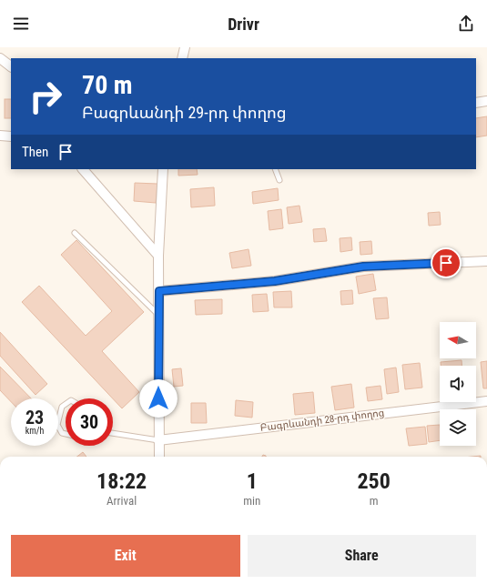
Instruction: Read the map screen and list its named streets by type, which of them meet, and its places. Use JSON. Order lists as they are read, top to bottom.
{
  "streets": {
    "street": ["Բագրևանդի 28-րդ փողոց"]
  },
  "north": "left",
  "page": {
    "header": "Drivr",
    "turn": ["70 m", "Բագրևանդի 29-րդ փողոց"],
    "then": "Then",
    "speed": "23 km/h",
    "limit": "30",
    "eta": [
      "18:22",
      "Arrival",
      "1",
      "min",
      "250",
      "m"
    ],
    "buttons": ["Exit", "Share"]
  }
}
